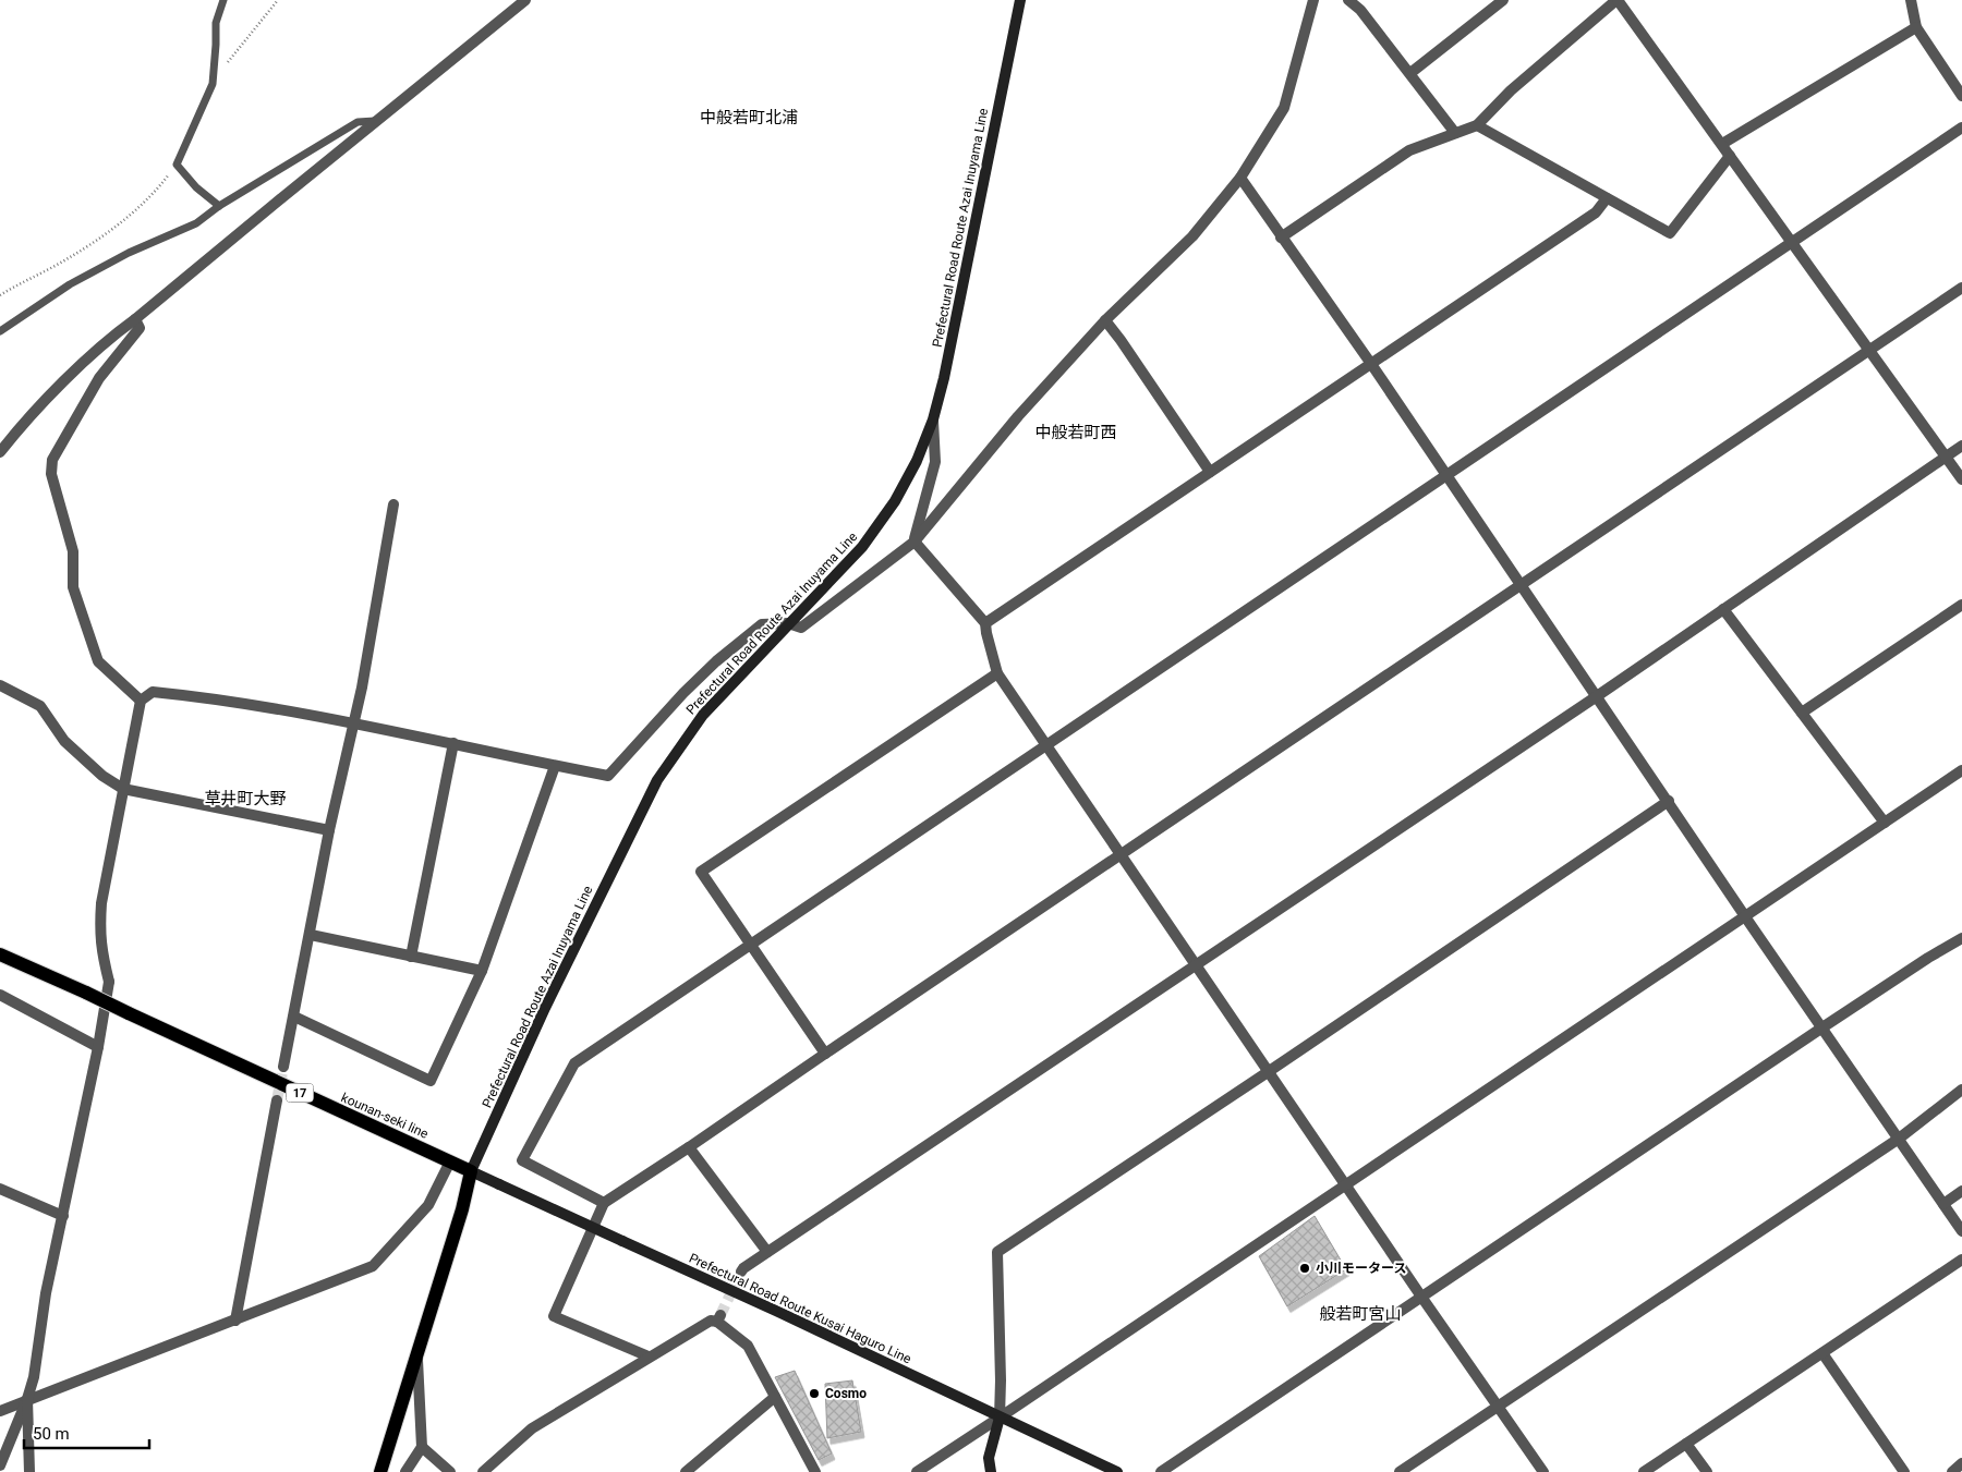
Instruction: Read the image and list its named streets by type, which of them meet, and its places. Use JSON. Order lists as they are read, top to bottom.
{
  "streets": {
    "main road": [
      "Prefectural Road Route Azai Inuyama Line",
      "17",
      "kounan-seki line",
      "Prefectural Road Route Kusai Haguro Line"
    ]
  },
  "crossings": [
    ["Prefectural Road Route Azai Inuyama Line", "kounan-seki line"],
    ["Prefectural Road Route Azai Inuyama Line", "Prefectural Road Route Kusai Haguro Line"],
    ["kounan-seki line", "Prefectural Road Route Kusai Haguro Line"]
  ],
  "districts": [
    "中般若町北浦",
    "中般若町西",
    "草井町大野",
    "般若町宮山"
  ],
  "places": ["小川モータース", "Cosmo"],
  "scale_bar": "50 m"
}
